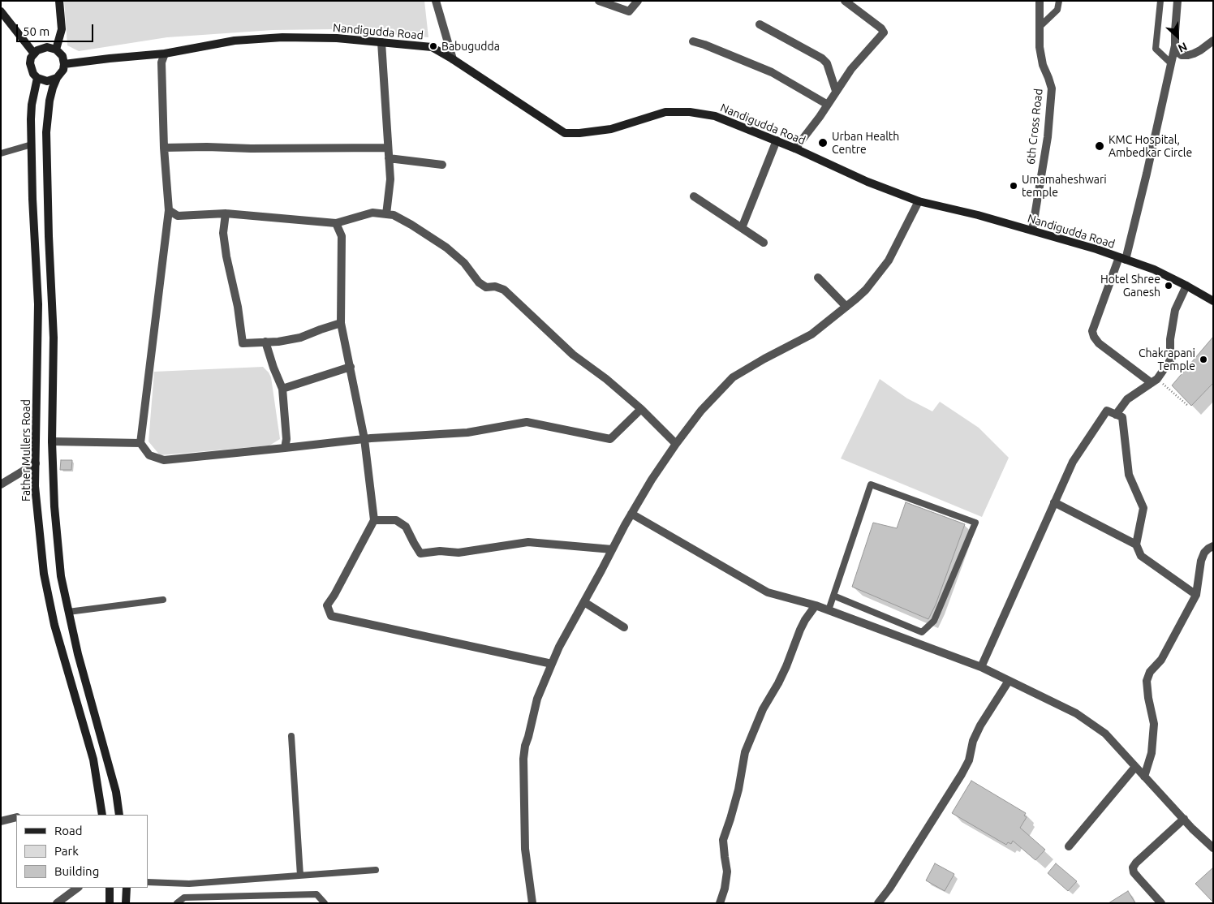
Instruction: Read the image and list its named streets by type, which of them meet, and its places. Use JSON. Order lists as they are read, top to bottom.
{
  "streets": {
    "main road": ["Nandigudda Road", "Father Mullers Road"],
    "street": ["6th Cross Road"]
  },
  "crossings": [
    ["Nandigudda Road", "6th Cross Road"],
    ["Nandigudda Road", "Father Mullers Road"]
  ],
  "places": [
    "Babugudda",
    "Urban Health Centre",
    "KMC Hospital, Ambedkar Circle",
    "Umamaheshwari temple",
    "Hotel Shree Ganesh",
    "Chakrapani Temple"
  ],
  "legend": ["Road", "Park", "Building"],
  "scale_bar": "50 m",
  "north": "bottom right"
}
